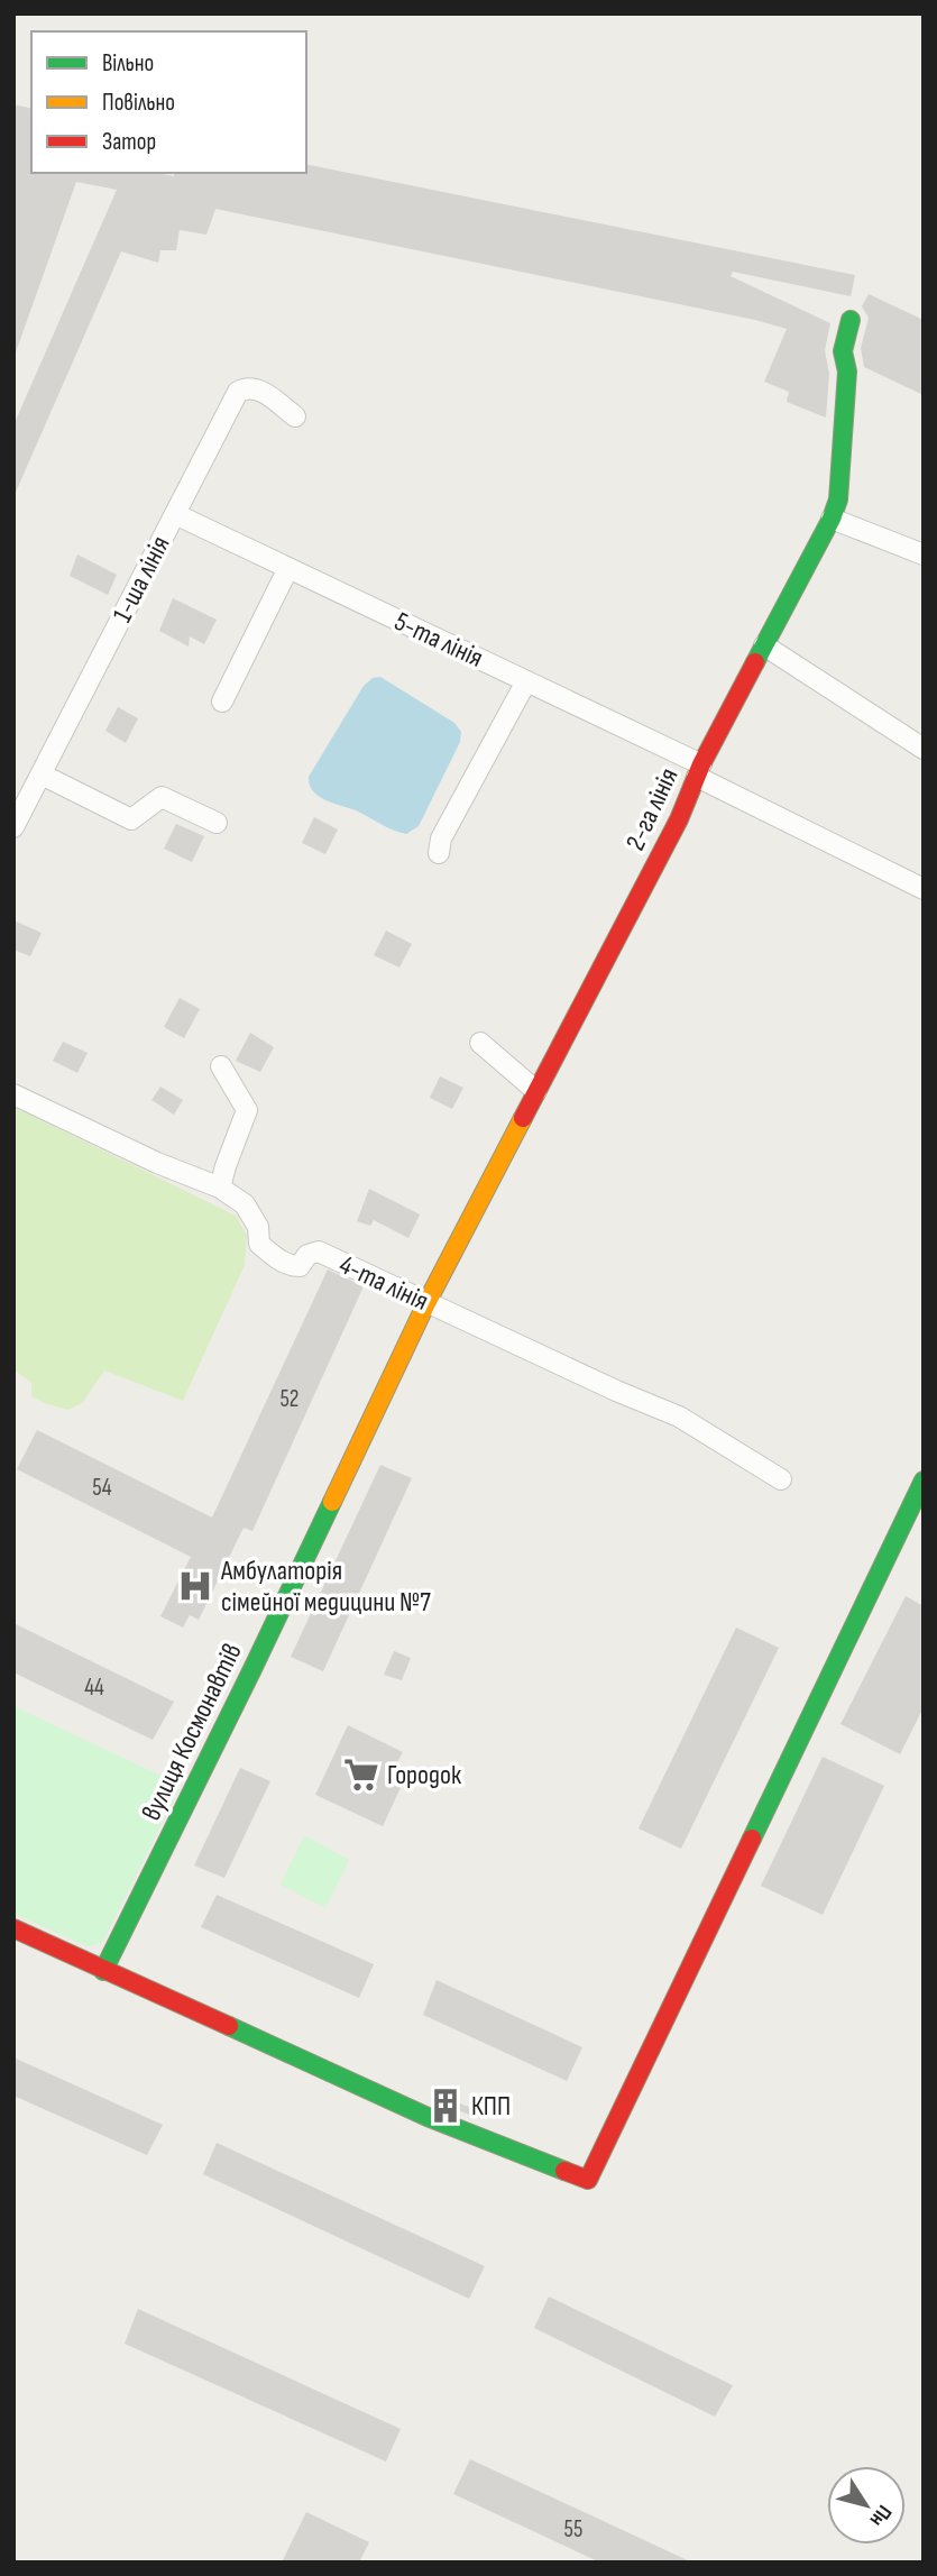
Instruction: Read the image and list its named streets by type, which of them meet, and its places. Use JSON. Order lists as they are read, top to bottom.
{
  "streets": {
    "street": [
      "1-ша лінія",
      "5-та лінія",
      "2-га лінія",
      "4-та лінія",
      "вулиця Космонавтів"
    ]
  },
  "crossings": [
    ["1-ша лінія", "5-та лінія"],
    ["5-та лінія", "2-га лінія"],
    ["2-га лінія", "4-та лінія"],
    ["2-га лінія", "вулиця Космонавтів"],
    ["4-та лінія", "вулиця Космонавтів"]
  ],
  "places": {
    "hospital": ["Амбулаторія сімейної медицини №7"],
    "supermarket": ["Городок"],
    "building": ["КПП"]
  },
  "house_numbers": [
    "52",
    "54",
    "44",
    "55"
  ],
  "legend": ["Вільно", "Повільно", "Затор"],
  "north": "bottom right"
}
